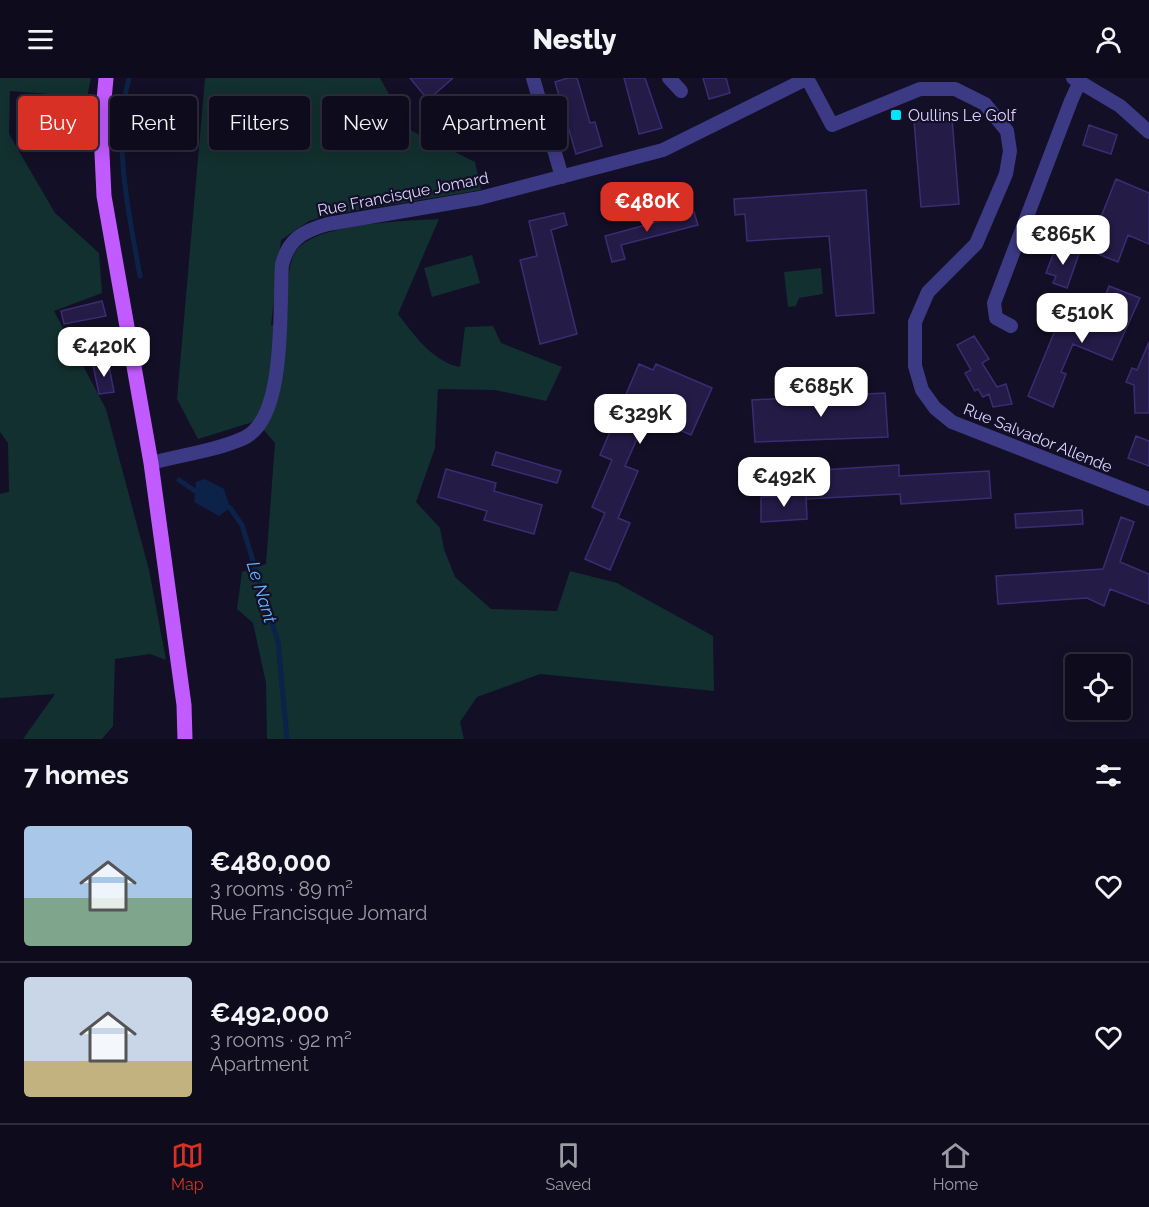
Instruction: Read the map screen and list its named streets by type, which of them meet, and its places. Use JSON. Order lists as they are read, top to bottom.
{
  "streets": {
    "street": ["Rue Francisque Jomard", "Rue Salvador Allende"]
  },
  "crossings": [
    ["Rue Francisque Jomard", "Rue Salvador Allende"]
  ],
  "water": ["Le Nant"],
  "places": {
    "transit": ["Oullins Le Golf"]
  },
  "page": {
    "header": "Nestly",
    "chip": [
      "Buy",
      "Rent",
      "Filters",
      "New",
      "Apartment"
    ],
    "price": [
      "€480K",
      "€865K",
      "€510K",
      "€420K",
      "€685K",
      "€329K",
      "€492K"
    ],
    "heading": "7 homes",
    "list": [
      {
        "name": "€480,000",
        "note": "3 rooms · 89 m² · Rue Francisque Jomard"
      },
      {
        "name": "€492,000",
        "note": "3 rooms · 92 m² · Apartment"
      }
    ],
    "tabs": ["Map", "Saved", "Home"]
  }
}
